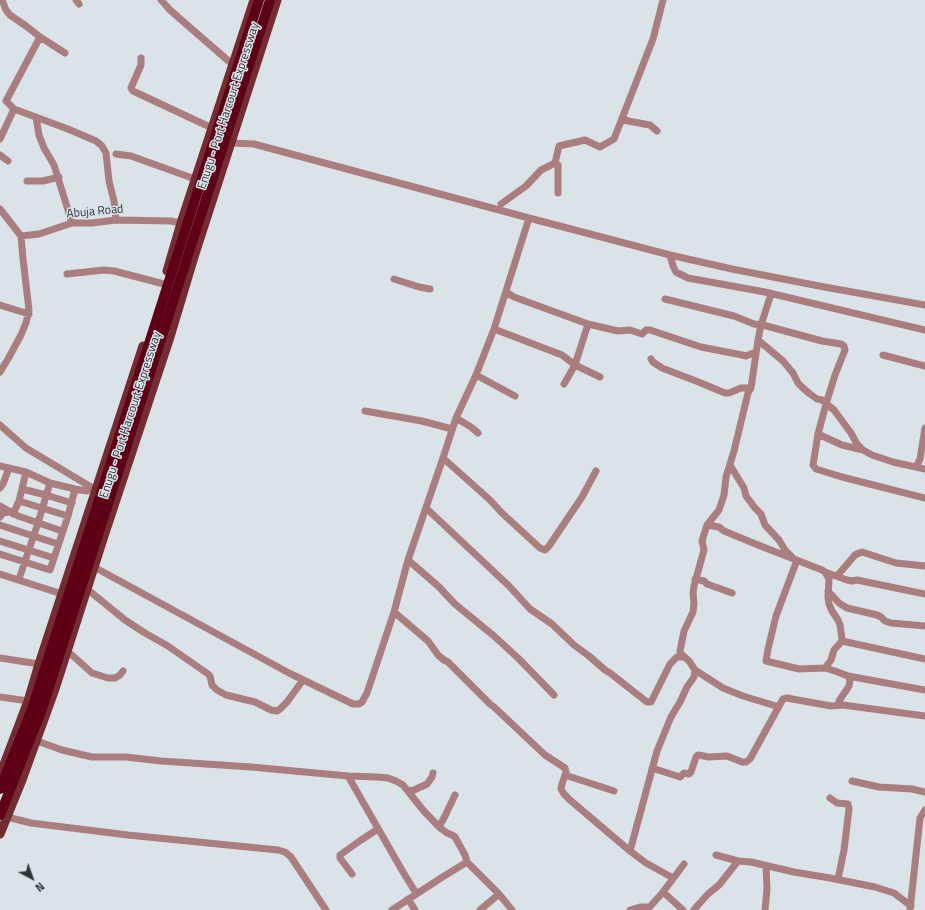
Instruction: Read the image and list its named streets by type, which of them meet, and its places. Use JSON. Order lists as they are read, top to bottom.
{
  "streets": {
    "highway": ["Enugu - Port Harcourt Expressway"],
    "street": ["Abuja Road"]
  },
  "crossings": [
    ["Enugu - Port Harcourt Expressway", "Abuja Road"]
  ],
  "north": "bottom right"
}
